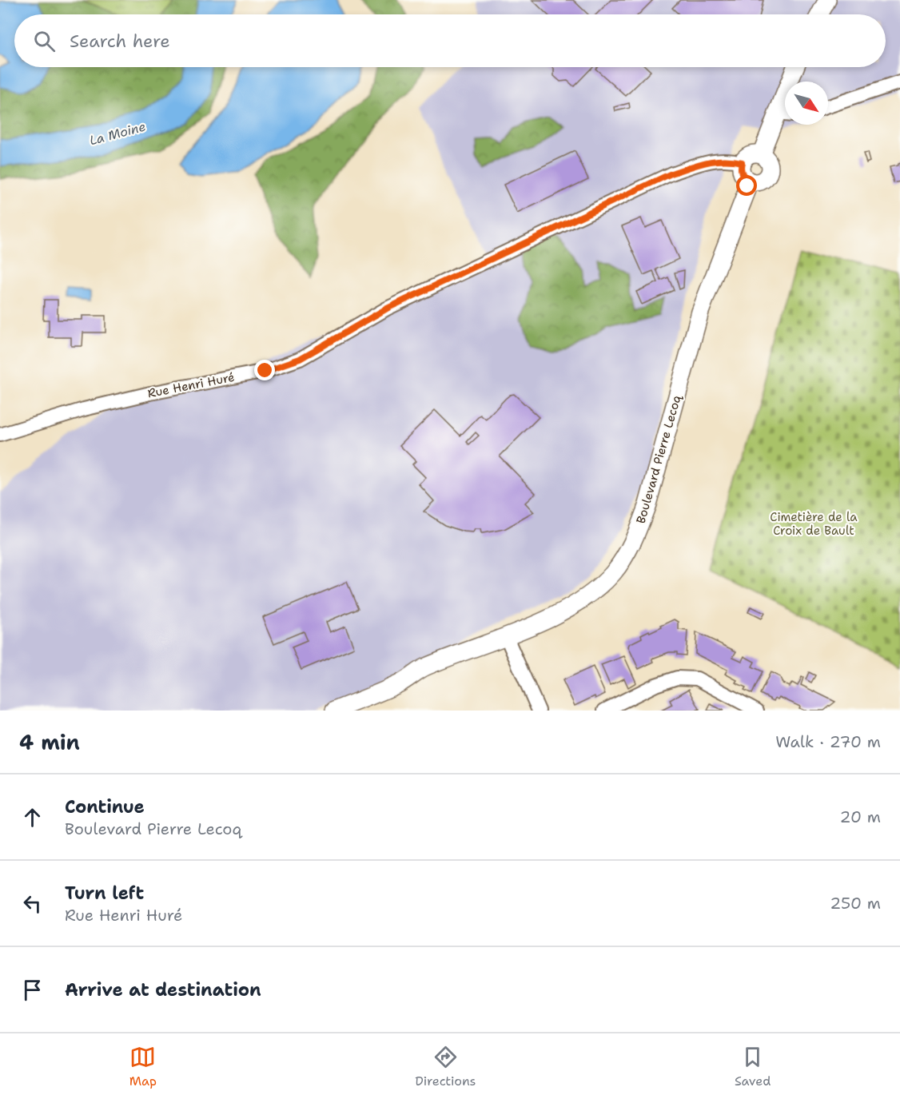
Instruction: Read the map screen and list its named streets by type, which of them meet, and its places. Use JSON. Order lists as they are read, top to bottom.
{
  "streets": {
    "street": ["Rue Henri Huré", "Boulevard Pierre Lecoq"]
  },
  "crossings": [
    ["Rue Henri Huré", "Boulevard Pierre Lecoq"]
  ],
  "water": ["La Moine"],
  "parks": ["Cimetière de la Croix de Bault"],
  "north": "bottom right",
  "page": {
    "search": "Search here",
    "heading": ["4 min", "Walk · 270 m"],
    "list": [
      ["Continue", "Boulevard Pierre Lecoq", "20 m"],
      ["Turn left", "Rue Henri Huré", "250 m"],
      "Arrive at destination"
    ],
    "nav": ["Map", "Directions", "Saved"]
  }
}
